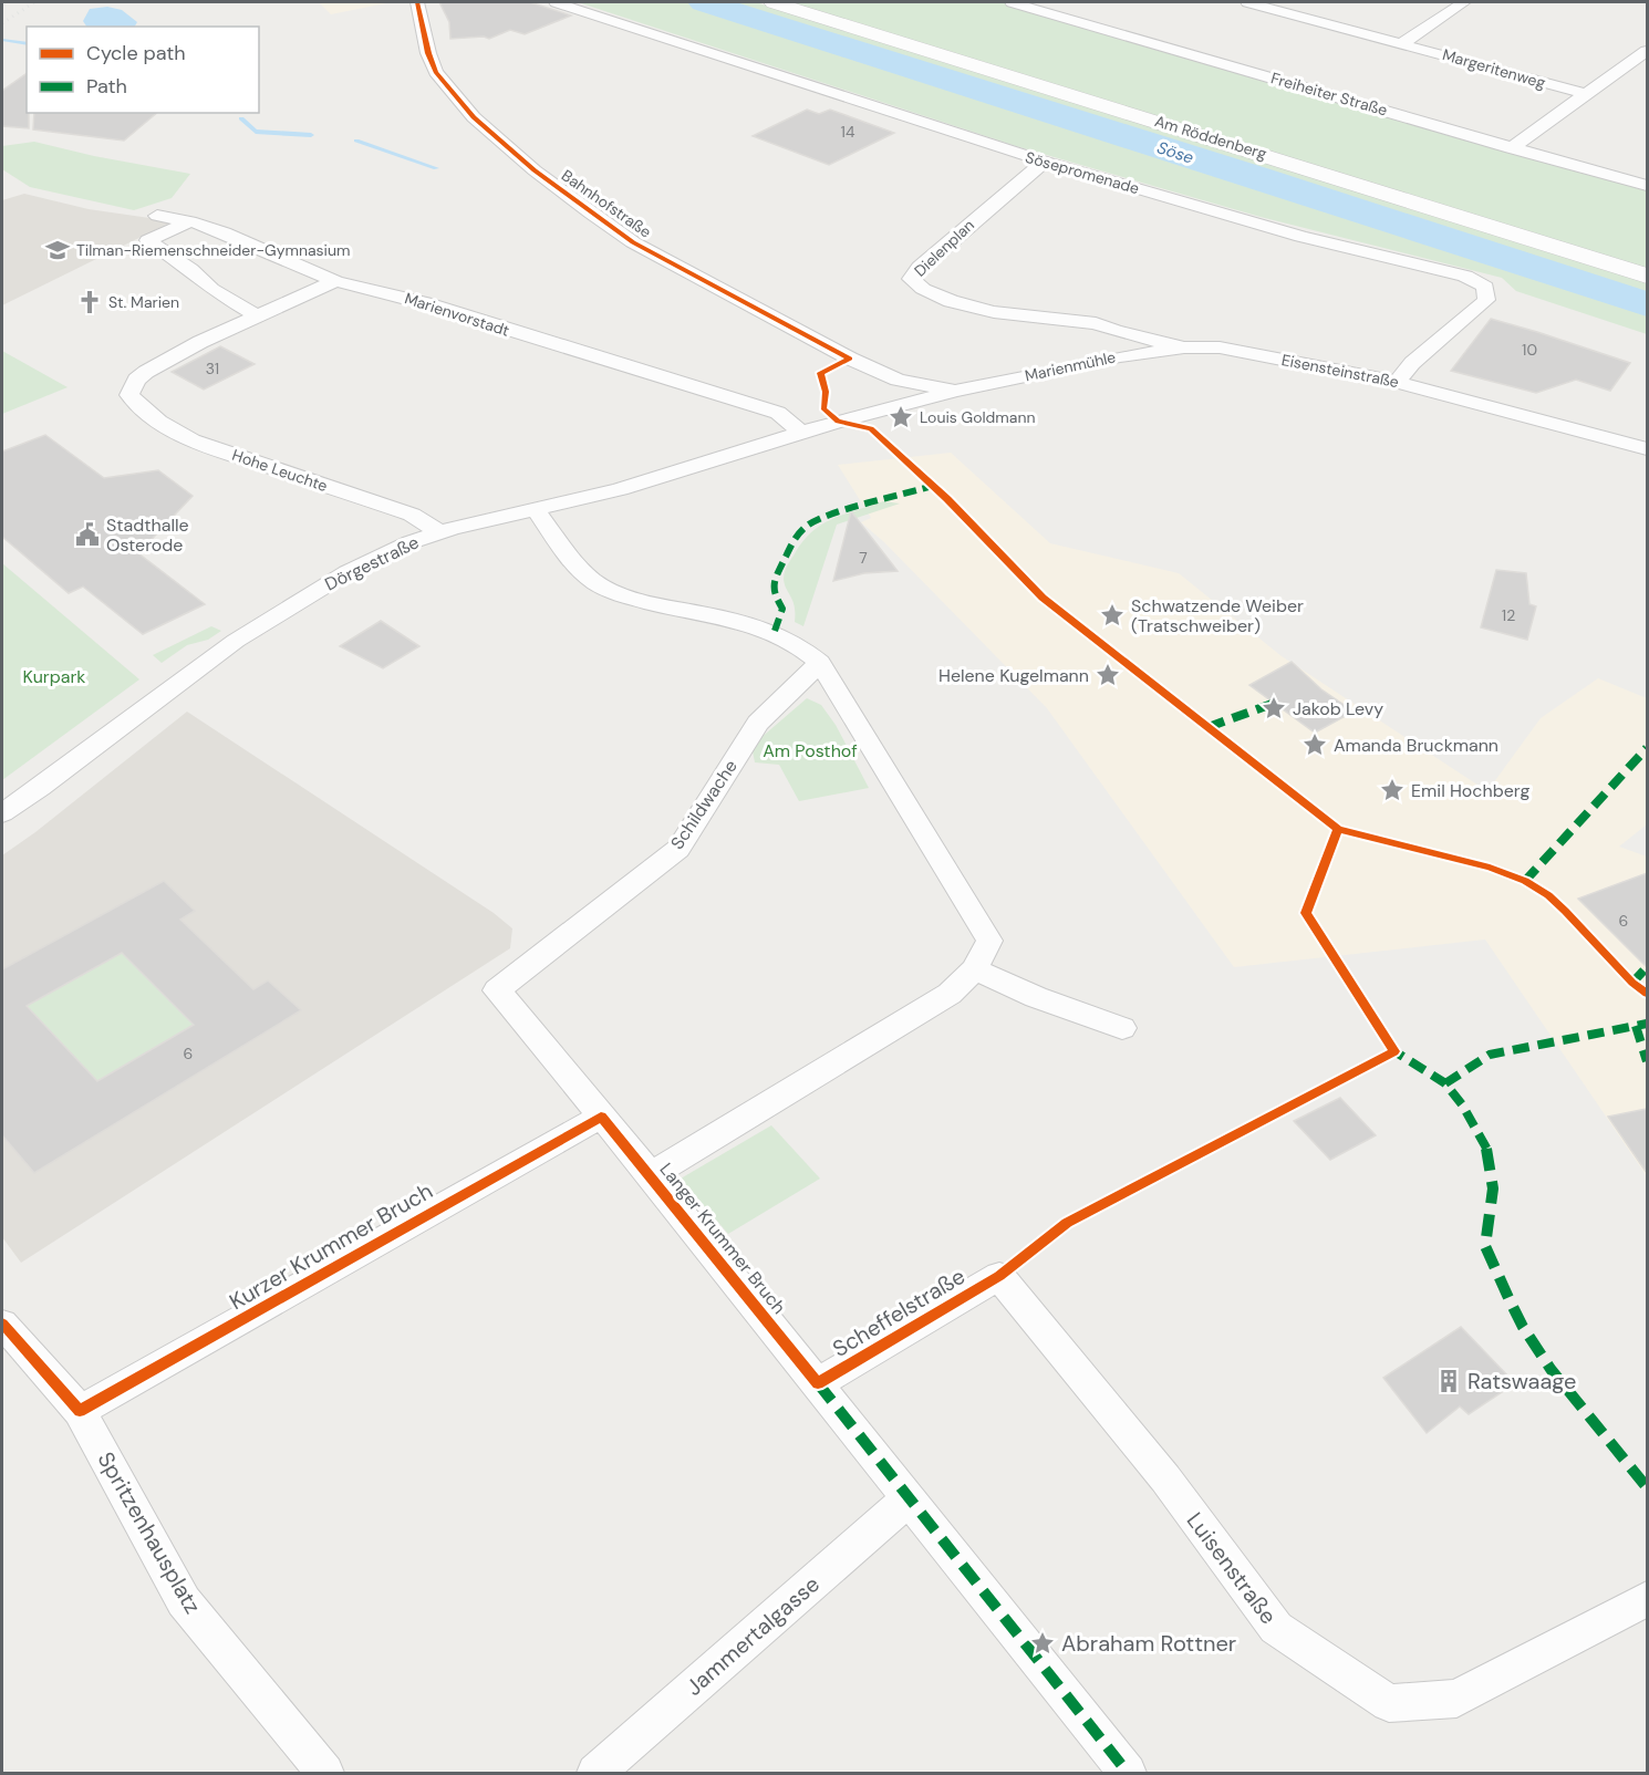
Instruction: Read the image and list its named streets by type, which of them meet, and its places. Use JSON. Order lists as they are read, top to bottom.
{
  "streets": {
    "main road": ["Am Röddenberg"],
    "street": [
      "Margeritenweg",
      "Freiheiter Straße",
      "Sösepromenade",
      "Bahnhofstraße",
      "Dielenplan",
      "Marienvorstadt",
      "Marienmühle",
      "Eisensteinstraße",
      "Hohe Leuchte",
      "Dörgestraße",
      "Schildwache",
      "Langer Krummer Bruch",
      "Kurzer Krummer Bruch",
      "Scheffelstraße",
      "Spritzenhausplatz",
      "Luisenstraße",
      "Jammertalgasse"
    ]
  },
  "crossings": [
    ["Sösepromenade", "Dielenplan"],
    ["Sösepromenade", "Eisensteinstraße"],
    ["Dielenplan", "Eisensteinstraße"],
    ["Marienvorstadt", "Dörgestraße"],
    ["Marienmühle", "Eisensteinstraße"],
    ["Marienmühle", "Dörgestraße"],
    ["Hohe Leuchte", "Dörgestraße"],
    ["Schildwache", "Langer Krummer Bruch"],
    ["Langer Krummer Bruch", "Kurzer Krummer Bruch"],
    ["Langer Krummer Bruch", "Scheffelstraße"],
    ["Langer Krummer Bruch", "Jammertalgasse"],
    ["Kurzer Krummer Bruch", "Spritzenhausplatz"],
    ["Scheffelstraße", "Luisenstraße"]
  ],
  "water": ["Söse"],
  "parks": ["Kurpark", "Am Posthof"],
  "places": {
    "school or university": ["Tilman-Riemenschneider-Gymnasium"],
    "church": ["St. Marien"],
    "place": [
      "Louis Goldmann",
      "Schwatzende Weiber (Tratschweiber)",
      "Helene Kugelmann",
      "Jakob Levy",
      "Amanda Bruckmann",
      "Emil Hochberg",
      "Abraham Rottner"
    ],
    "public building": ["Stadthalle Osterode"],
    "building": ["Ratswaage"]
  },
  "house_numbers": [
    "14",
    "10",
    "31",
    "7",
    "12",
    "6",
    "6"
  ],
  "legend": ["Cycle path", "Path"]
}
